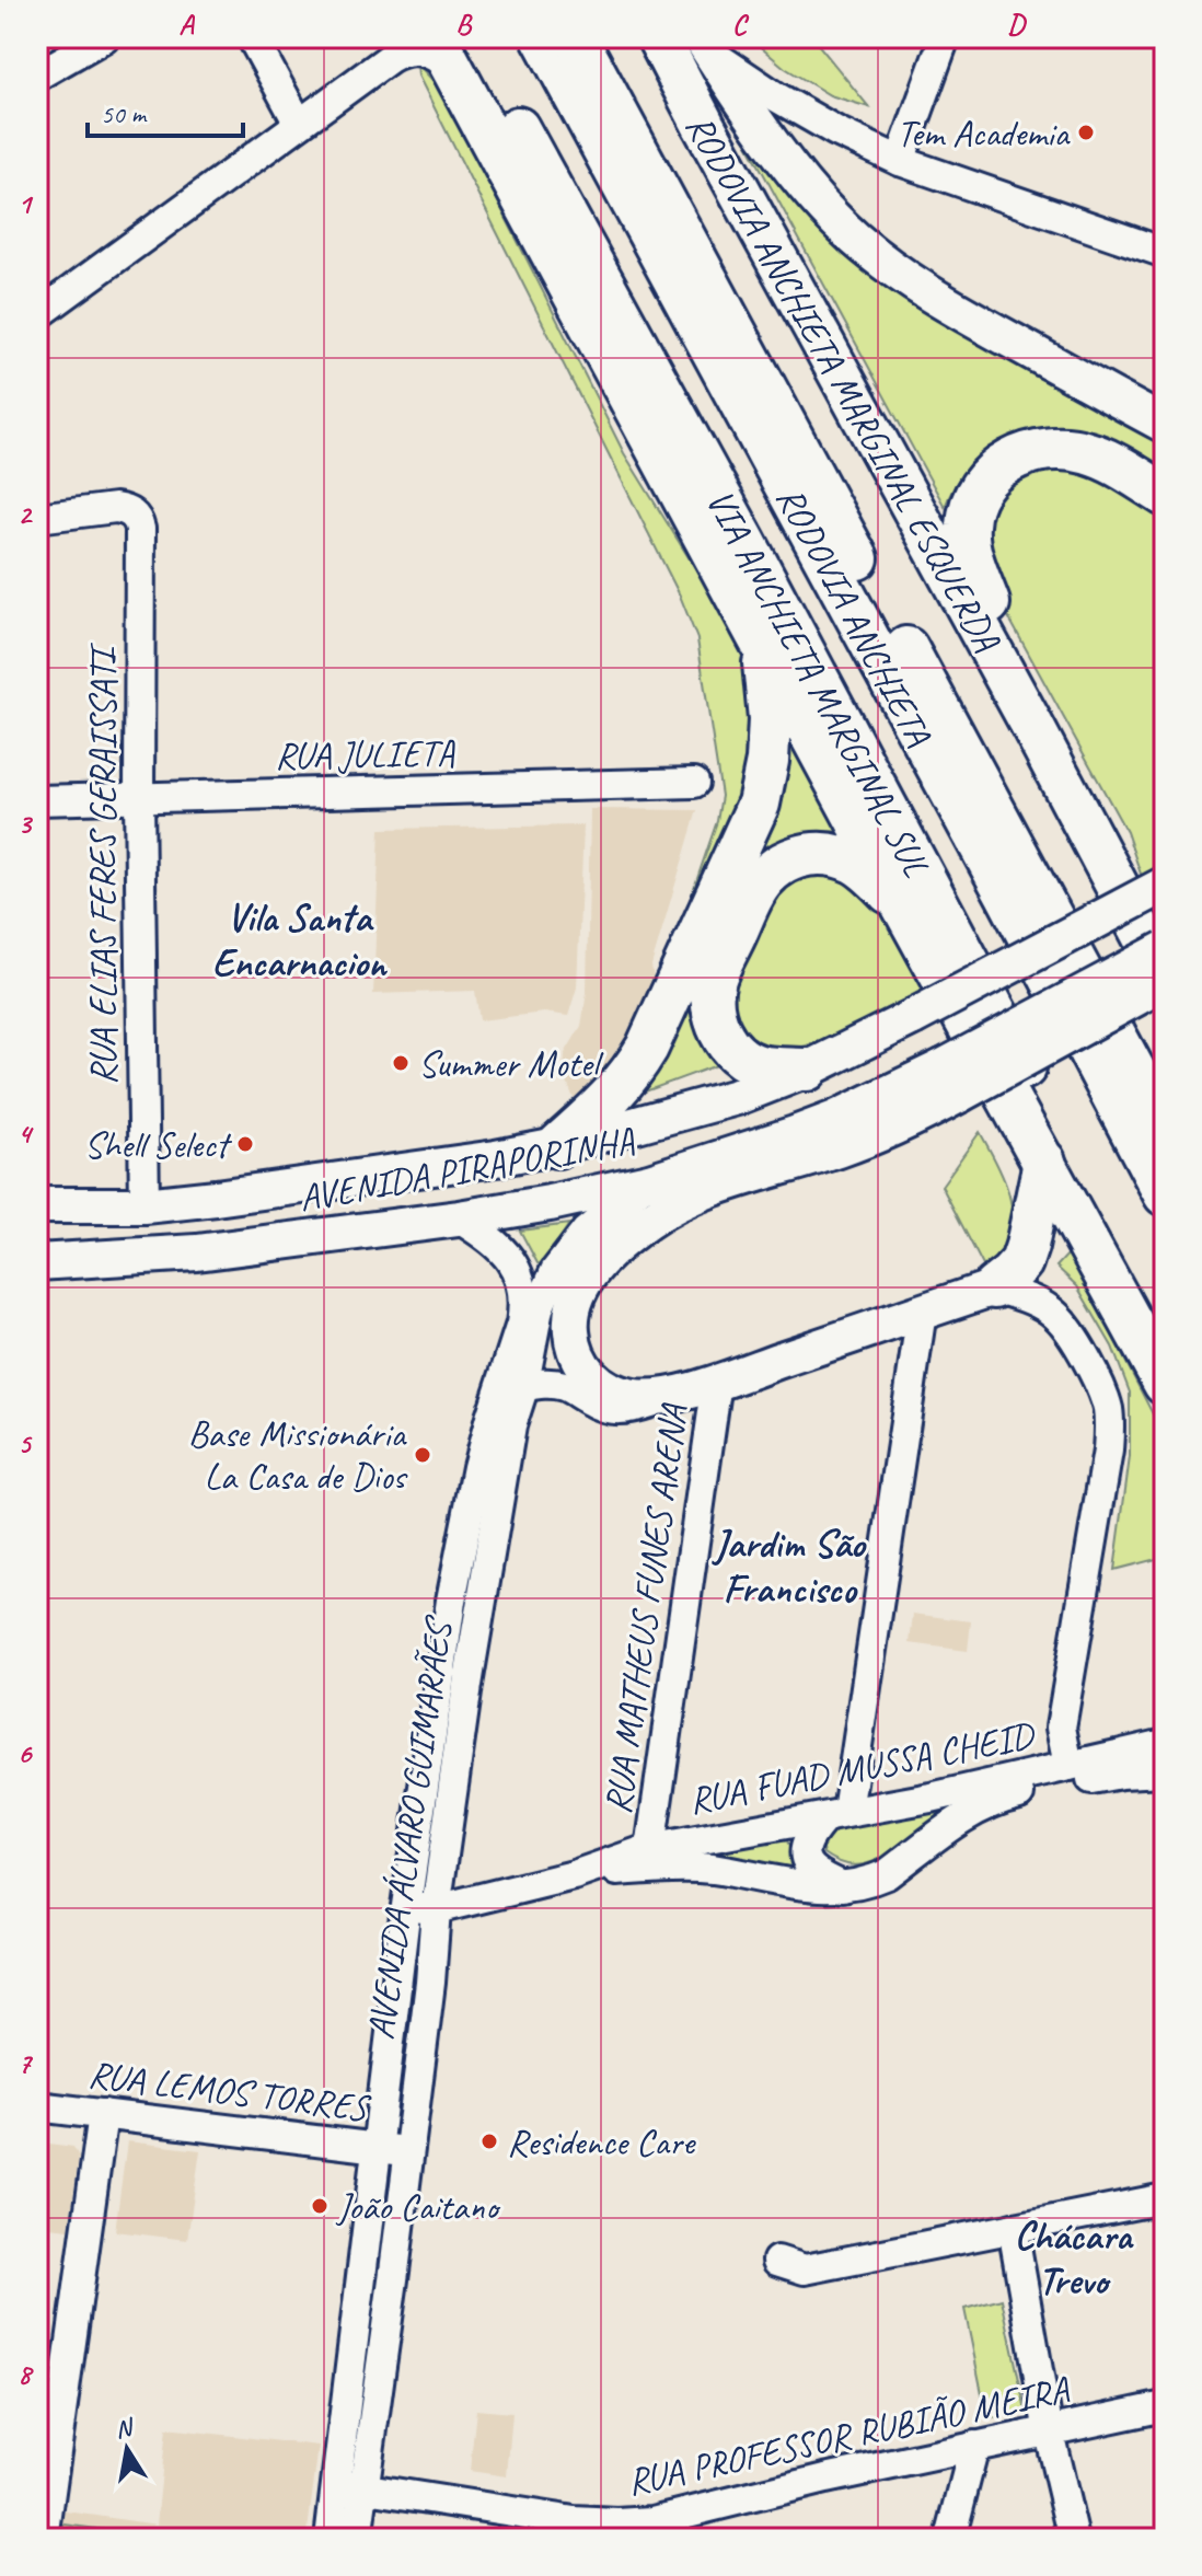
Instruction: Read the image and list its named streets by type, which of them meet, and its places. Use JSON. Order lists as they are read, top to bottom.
{
  "streets": {
    "highway": ["RODOVIA ANCHIETA MARGINAL ESQUERDA", "RODOVIA ANCHIETA", "VIA ANCHIETA MARGINAL SUL"],
    "main road": ["AVENIDA PIRAPORINHA"],
    "street": [
      "RUA JULIETA",
      "RUA ELIAS FERES GERAISSATI",
      "RUA MATHEUS FUNES ARENA",
      "RUA FUAD MUSSA CHEID",
      "AVENIDA ÁLVARO GUIMARÃES",
      "RUA LEMOS TORRES",
      "RUA PROFESSOR RUBIÃO MEIRA"
    ]
  },
  "crossings": [
    ["RUA JULIETA", "RUA ELIAS FERES GERAISSATI"],
    ["RUA ELIAS FERES GERAISSATI", "AVENIDA PIRAPORINHA"],
    ["AVENIDA PIRAPORINHA", "AVENIDA ÁLVARO GUIMARÃES"],
    ["RUA MATHEUS FUNES ARENA", "RUA FUAD MUSSA CHEID"],
    ["RUA FUAD MUSSA CHEID", "AVENIDA ÁLVARO GUIMARÃES"],
    ["AVENIDA ÁLVARO GUIMARÃES", "RUA LEMOS TORRES"],
    ["AVENIDA ÁLVARO GUIMARÃES", "RUA PROFESSOR RUBIÃO MEIRA"]
  ],
  "districts": ["Vila Santa Encarnacion", "Jardim São Francisco", "Chácara Trevo"],
  "places": [
    "Tem Academia",
    "Summer Motel",
    "Shell Select",
    "Base Missionária La Casa de Dios",
    "Residence Care",
    "João Caitano"
  ],
  "scale_bar": "50 m",
  "north": "top",
  "grid": {
    "columns": [
      "A",
      "B",
      "C",
      "D"
    ],
    "rows": [
      "1",
      "2",
      "3",
      "4",
      "5",
      "6",
      "7",
      "8"
    ]
  }
}
